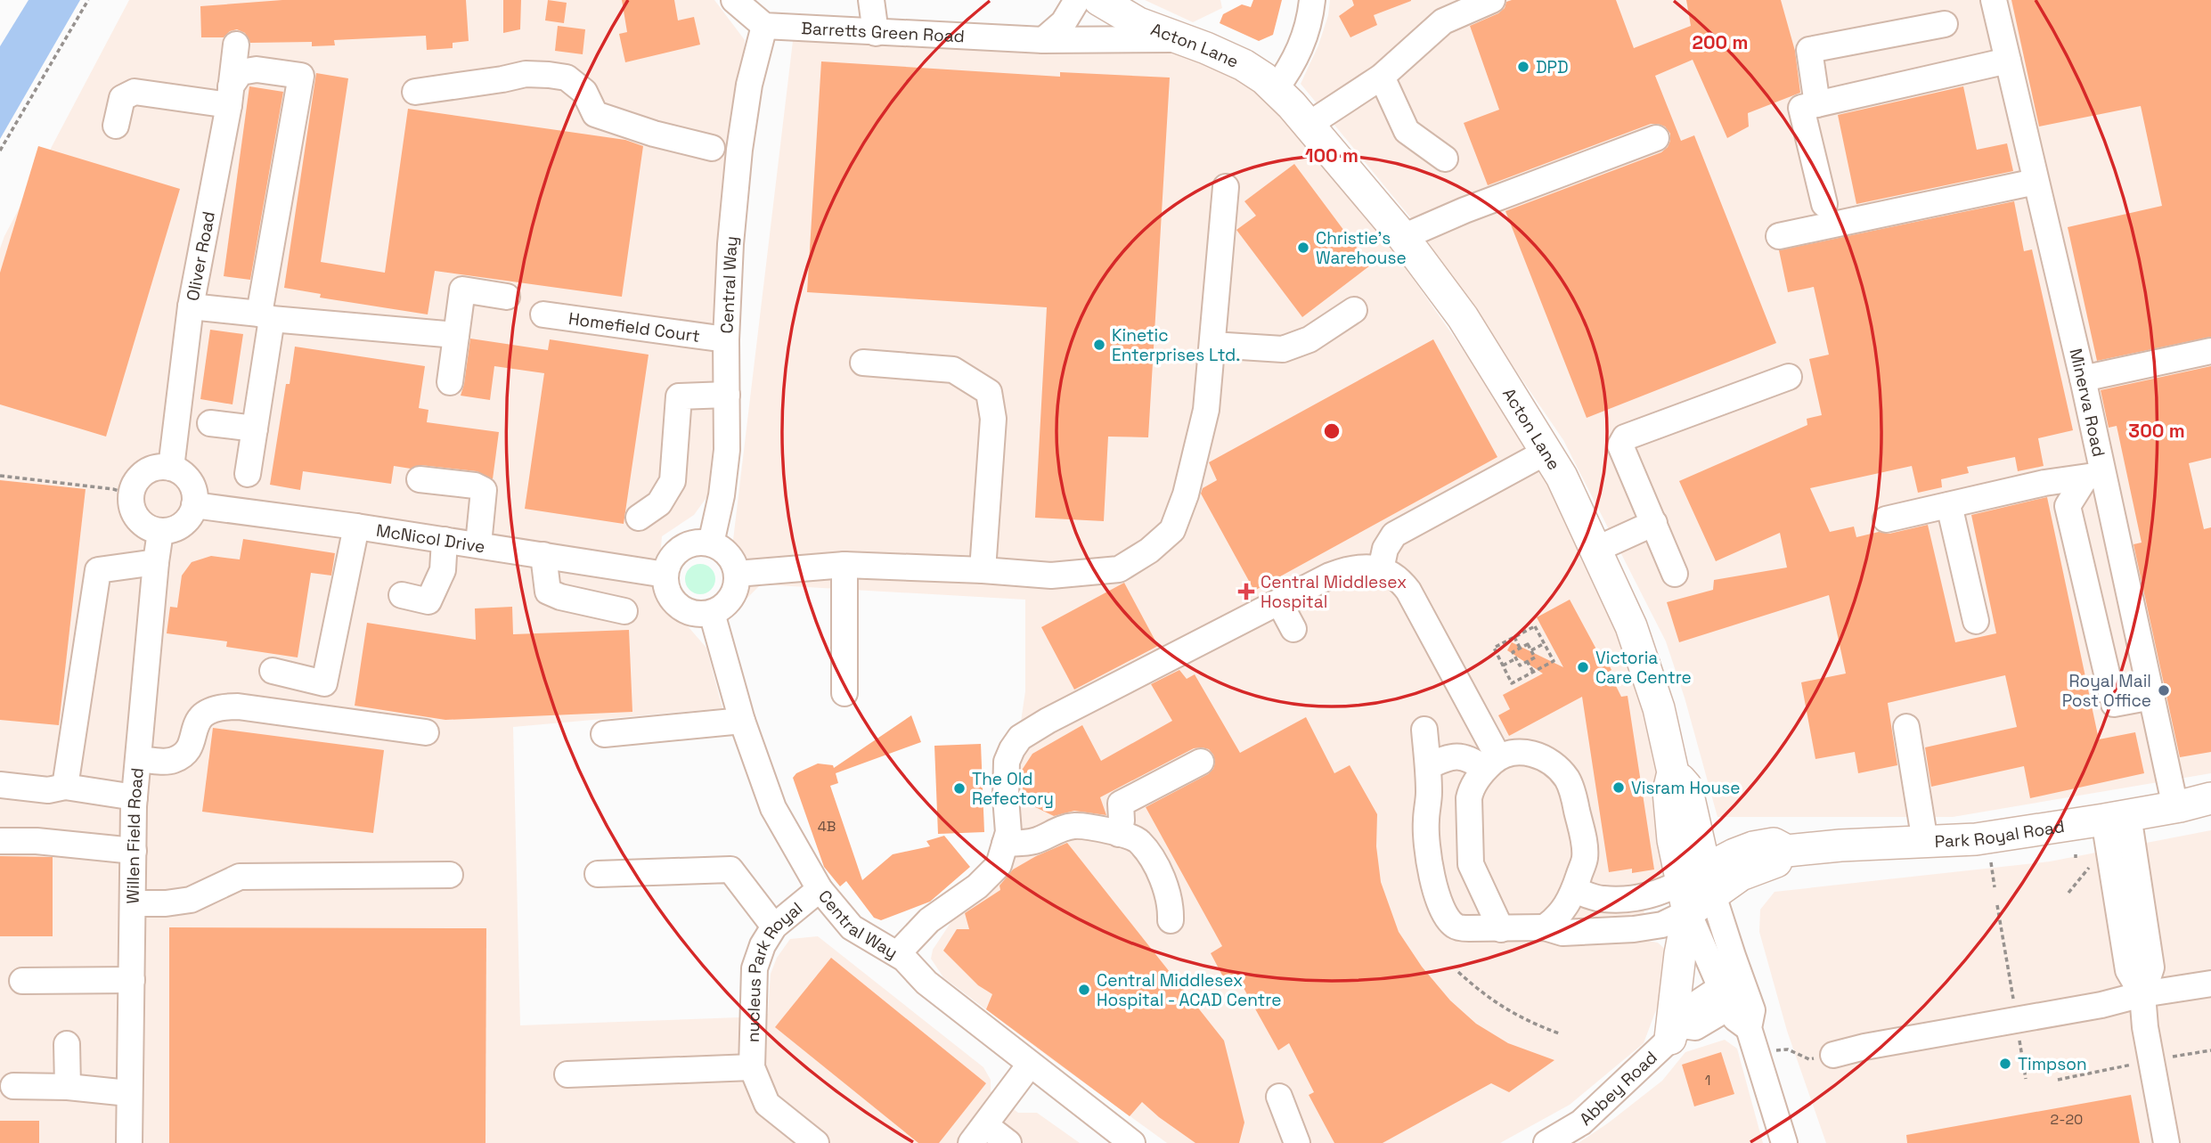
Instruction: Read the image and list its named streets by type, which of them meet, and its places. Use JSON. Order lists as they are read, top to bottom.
{
  "streets": {
    "main road": ["Acton Lane", "Park Royal Road"],
    "street": [
      "Barretts Green Road",
      "Oliver Road",
      "Central Way",
      "Homefield Court",
      "Minerva Road",
      "McNicol Drive",
      "Willen Field Road",
      "nucleus Park Royal",
      "Abbey Road"
    ]
  },
  "crossings": [
    ["Barretts Green Road", "Acton Lane"],
    ["Barretts Green Road", "Central Way"],
    ["Acton Lane", "Park Royal Road"],
    ["Oliver Road", "McNicol Drive"],
    ["Oliver Road", "Willen Field Road"],
    ["Central Way", "Homefield Court"],
    ["Central Way", "McNicol Drive"],
    ["Central Way", "nucleus Park Royal"],
    ["Minerva Road", "Park Royal Road"],
    ["McNicol Drive", "Willen Field Road"]
  ],
  "places": {
    "other": [
      "DPD",
      "Christie's Warehouse",
      "Kinetic Enterprises Ltd.",
      "Victoria Care Centre",
      "Royal Mail Post Office",
      "Visram House",
      "The Old Refectory",
      "Central Middlesex Hospital - ACAD Centre",
      "Timpson"
    ],
    "health": ["Central Middlesex Hospital"]
  },
  "house_numbers": ["4B", "1", "2-20"],
  "rings": ["200 m", "100 m", "300 m"]
}
